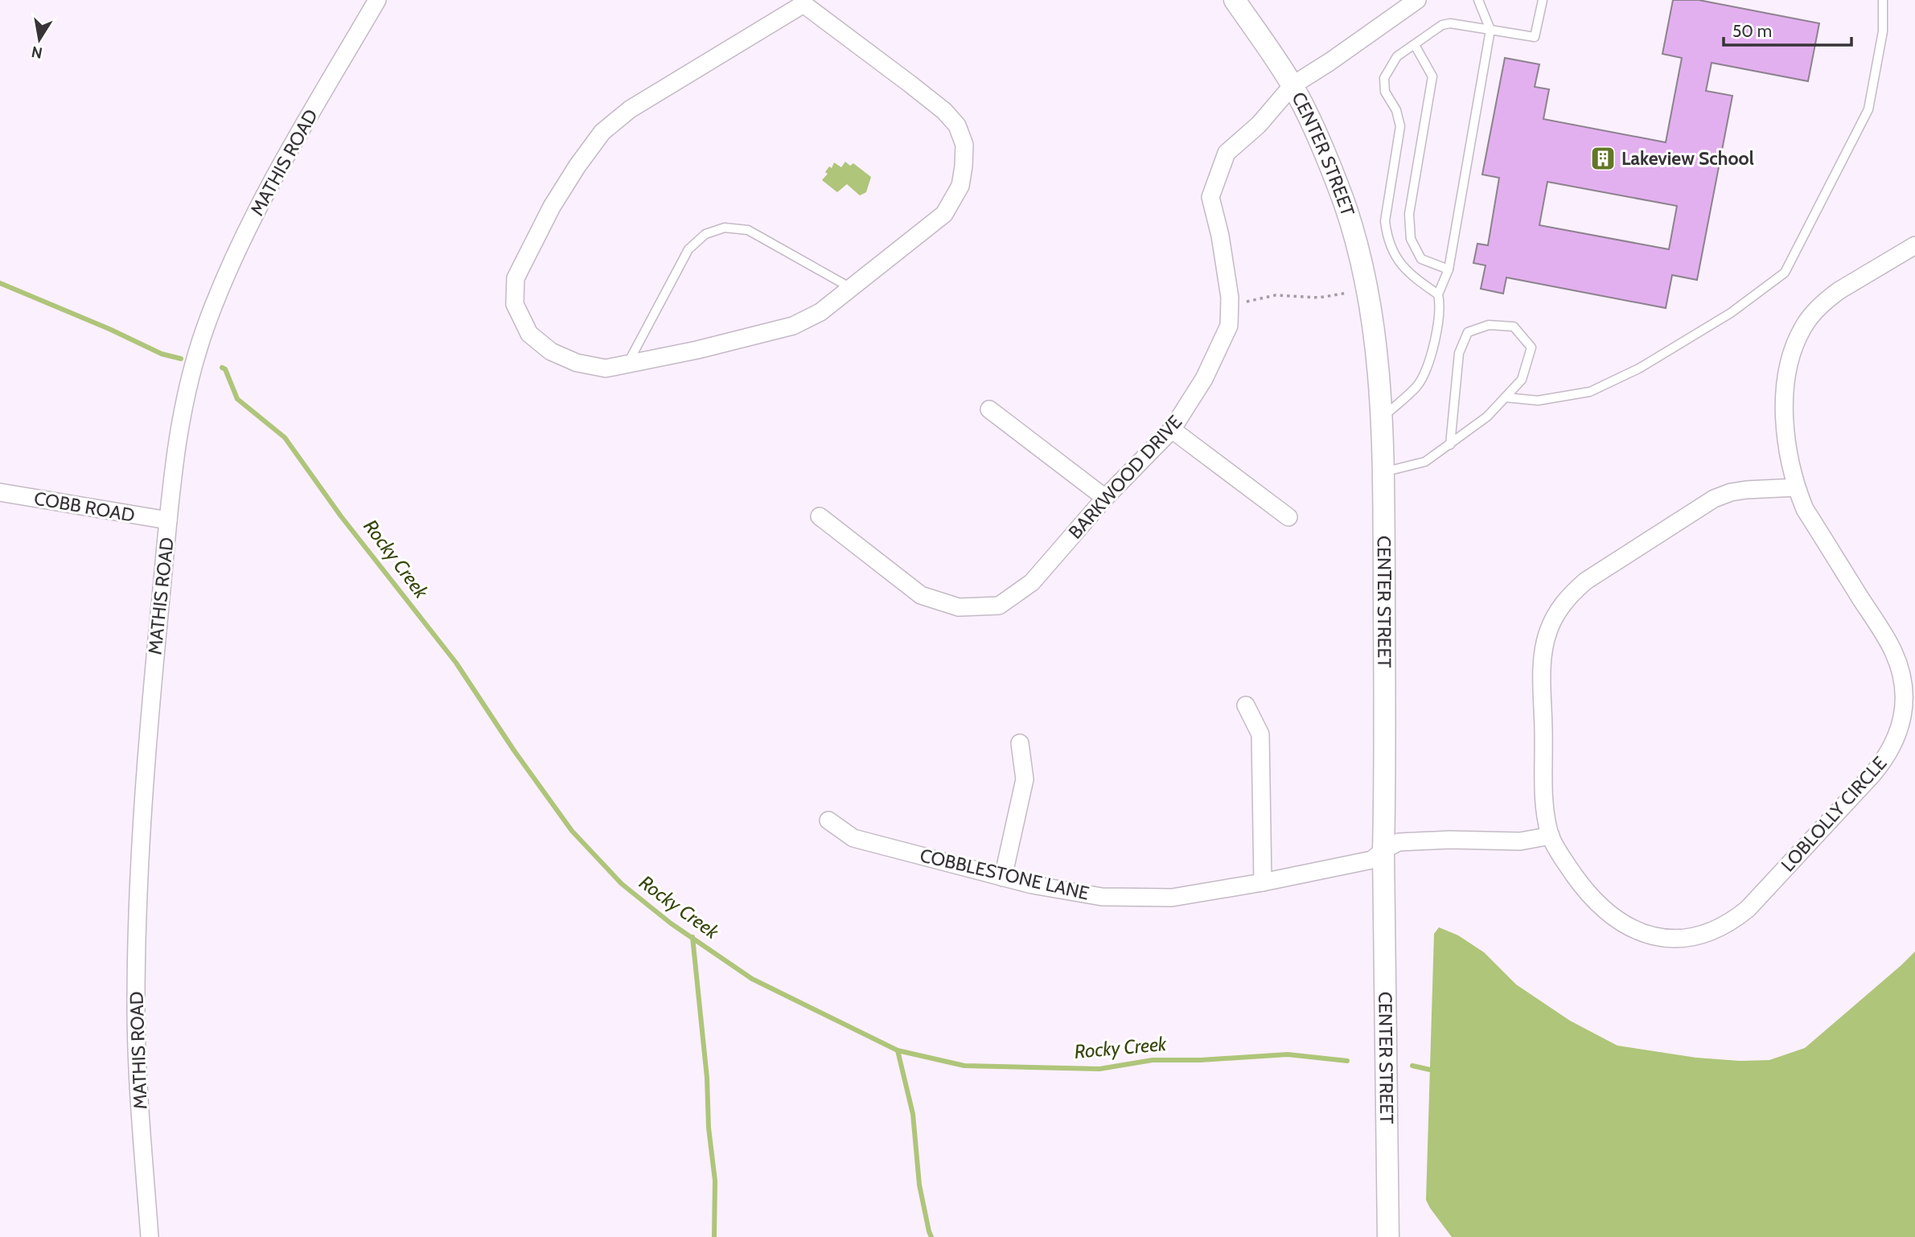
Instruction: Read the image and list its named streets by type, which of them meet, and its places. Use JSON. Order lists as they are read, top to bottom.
{
  "streets": {
    "street": [
      "CENTER STREET",
      "MATHIS ROAD",
      "BARKWOOD DRIVE",
      "COBB ROAD",
      "LOBLOLLY CIRCLE",
      "COBBLESTONE LANE"
    ]
  },
  "crossings": [
    ["CENTER STREET", "BARKWOOD DRIVE"],
    ["CENTER STREET", "COBBLESTONE LANE"],
    ["MATHIS ROAD", "COBB ROAD"]
  ],
  "water": ["Rocky Creek"],
  "places": {
    "building": ["Lakeview School"]
  },
  "scale_bar": "50 m",
  "north": "bottom"
}
